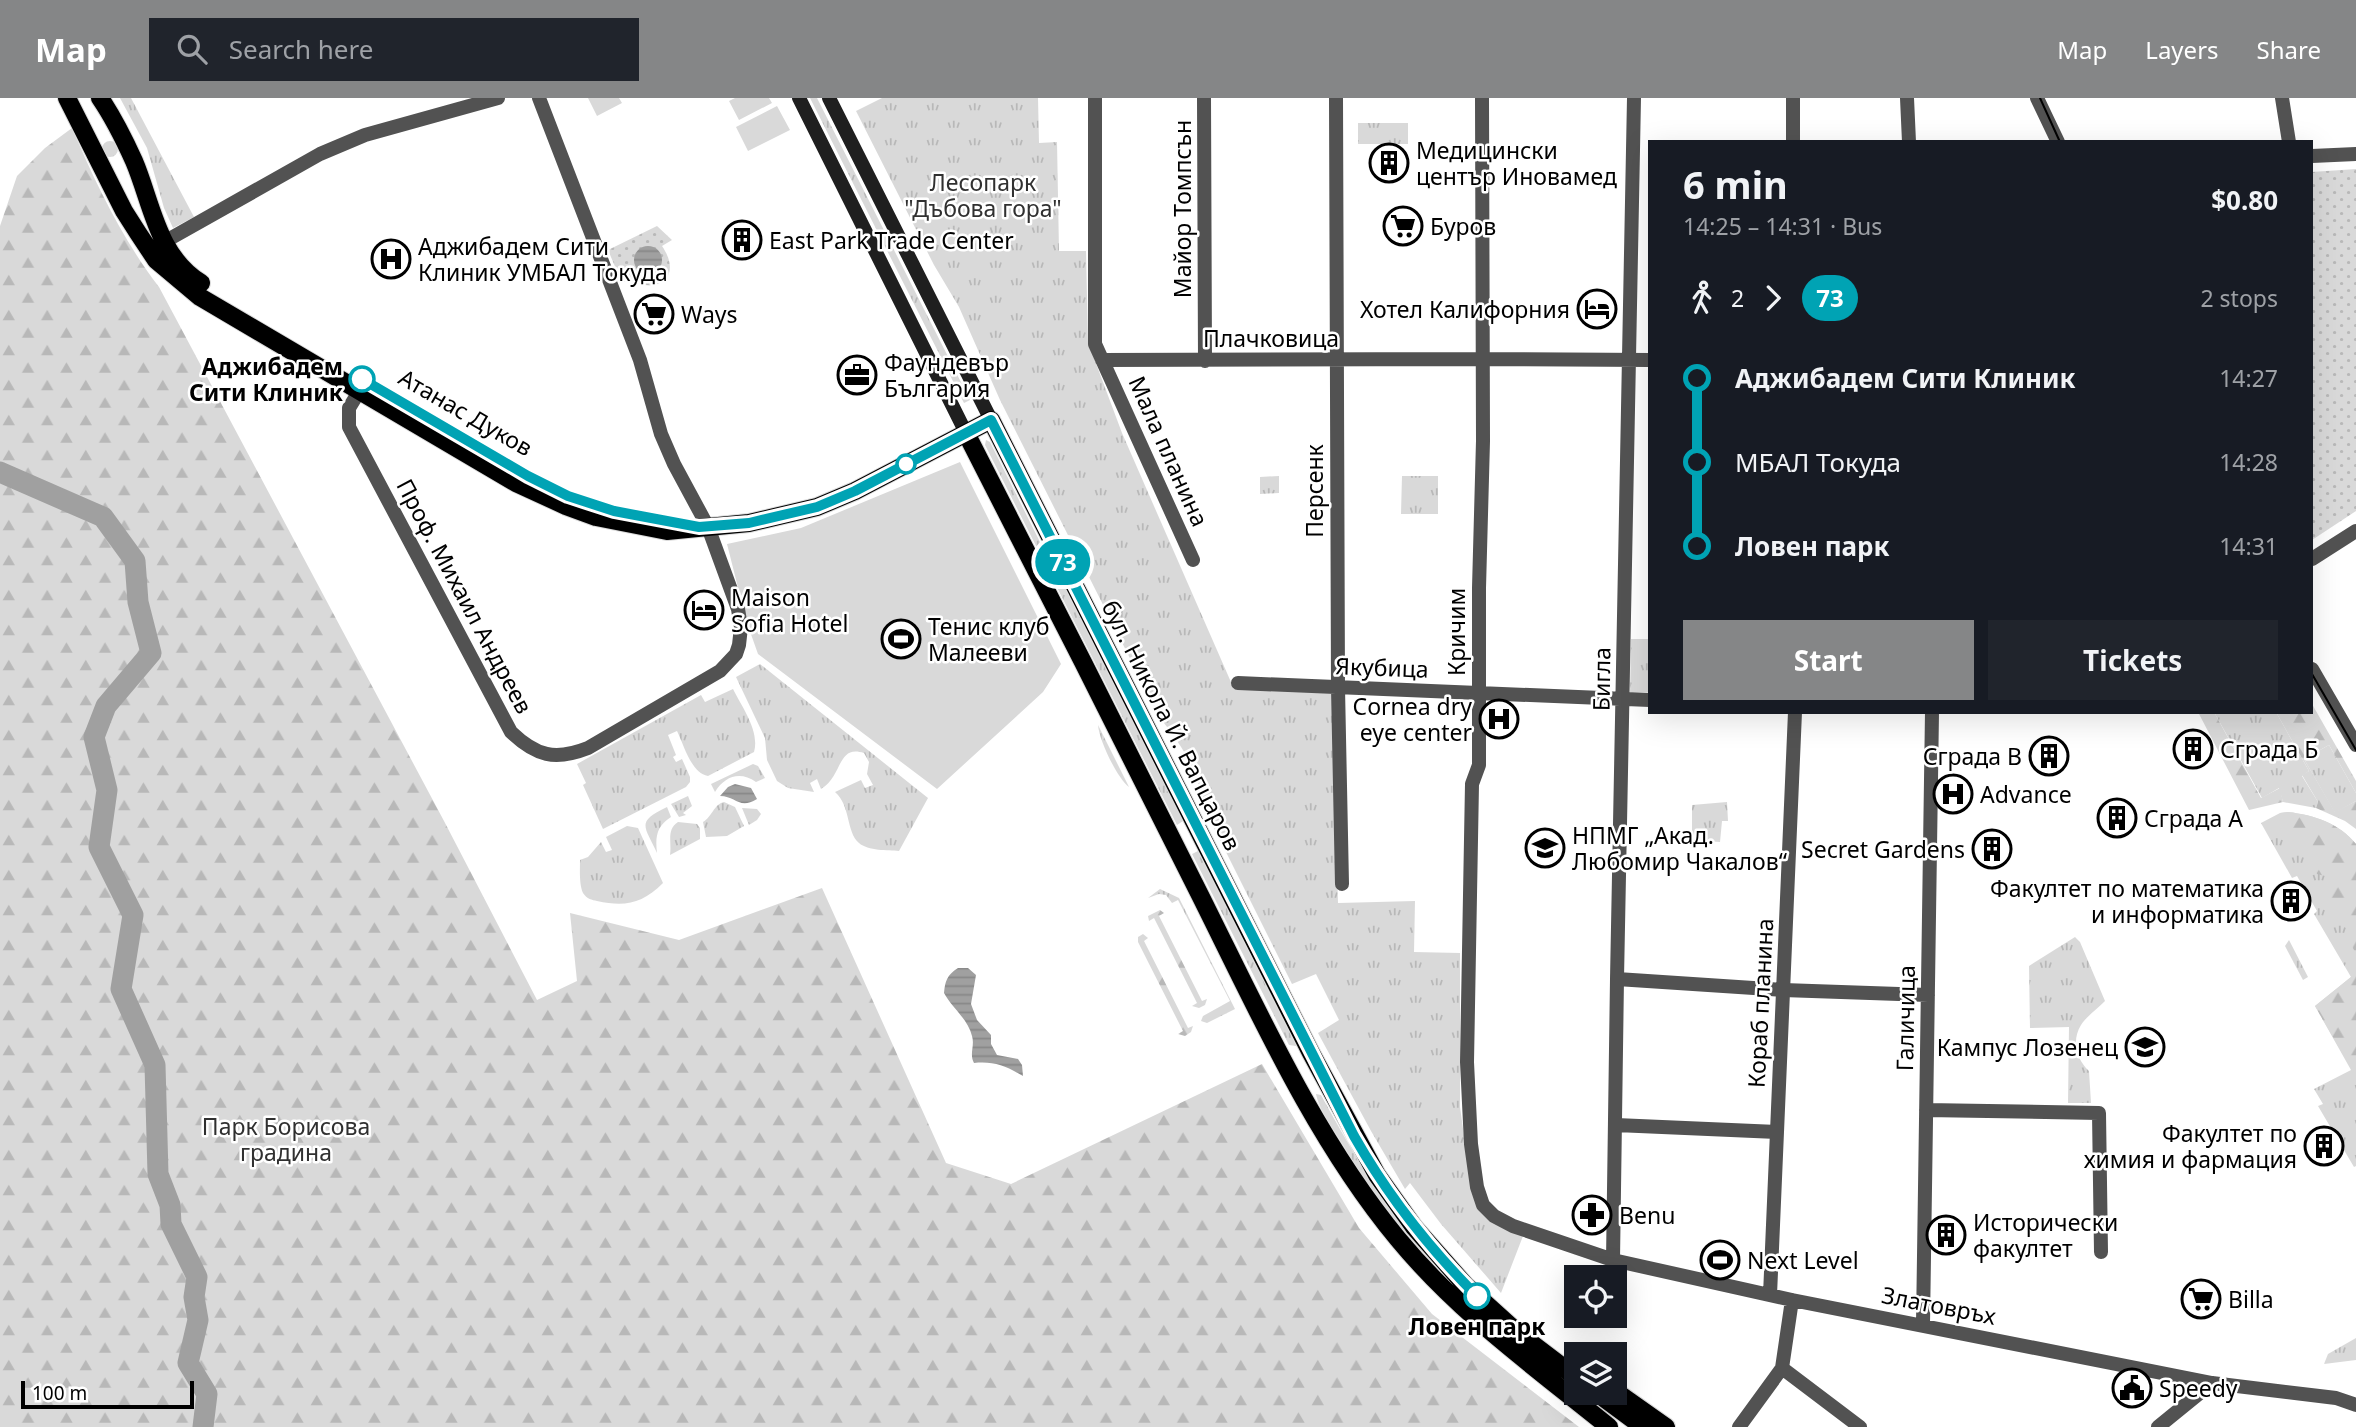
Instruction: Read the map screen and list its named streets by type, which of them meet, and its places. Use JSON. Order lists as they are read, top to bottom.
{
  "streets": {
    "main road": ["Атанас Дуков", "бул. Никола Й. Вапцаров"],
    "street": [
      "Майор Томпсън",
      "Плачковица",
      "Мала планина",
      "Персенк",
      "Проф. Михаил Андреев",
      "Кричим",
      "Якубица",
      "Бигла",
      "Кораб планина",
      "Галичица",
      "Златовръх"
    ]
  },
  "crossings": [
    ["Майор Томпсън", "Плачковица"],
    ["Плачковица", "Мала планина"],
    ["Плачковица", "Персенк"],
    ["Плачковица", "Кричим"],
    ["Плачковица", "Бигла"],
    ["Атанас Дуков", "Проф. Михаил Андреев"],
    ["Атанас Дуков", "бул. Никола Й. Вапцаров"],
    ["Персенк", "Якубица"],
    ["Кричим", "Якубица"],
    ["Кричим", "Златовръх"],
    ["Якубица", "Бигла"],
    ["Бигла", "Златовръх"],
    ["Кораб планина", "Златовръх"],
    ["Галичица", "Златовръх"]
  ],
  "parks": ["Лесопарк \"Дъбова гора\"", "Парк Борисова градина"],
  "places": {
    "building": [
      "Медицински център Иновамед",
      "East Park Trade Center",
      "Сграда Б",
      "Сграда В",
      "Сграда А",
      "Secret Gardens",
      "Факултет по математика и информатика",
      "Факултет по химия и фармация",
      "Исторически факултет"
    ],
    "supermarket": ["Буров", "Ways", "Billa"],
    "hospital": ["Аджибадем Сити Клиник УМБАЛ Токуда", "Cornea dry eye center", "Advance"],
    "hotel": ["Хотел Калифорния", "Maison Sofia Hotel"],
    "office": ["Фаундевър България"],
    "other": ["Аджибадем Сити Клиник", "Ловен парк"],
    "sports": ["Тенис клуб Малееви", "Next Level"],
    "school or university": ["НПМГ „Акад. Любомир Чакалов“", "Кампус Лозенец"],
    "pharmacy": ["Benu"],
    "public building": ["Speedy"]
  },
  "lines": ["bus line 73"],
  "scale_bar": "100 m",
  "page": {
    "header": "Map",
    "search": "Search here",
    "nav": ["Map", "Layers", "Share"],
    "on_map": "73",
    "heading": ["6 min", "14:25 – 14:31 · Bus", "$0.80"],
    "legs": ["2", "73", "2 stops"],
    "list": [
      {
        "name": "Аджибадем Сити Клиник",
        "value": "14:27"
      },
      {
        "name": "МБАЛ Токуда",
        "value": "14:28"
      },
      {
        "name": "Ловен парк",
        "value": "14:31"
      }
    ],
    "buttons": ["Start", "Tickets"],
    "scale": "100 m"
  }
}
